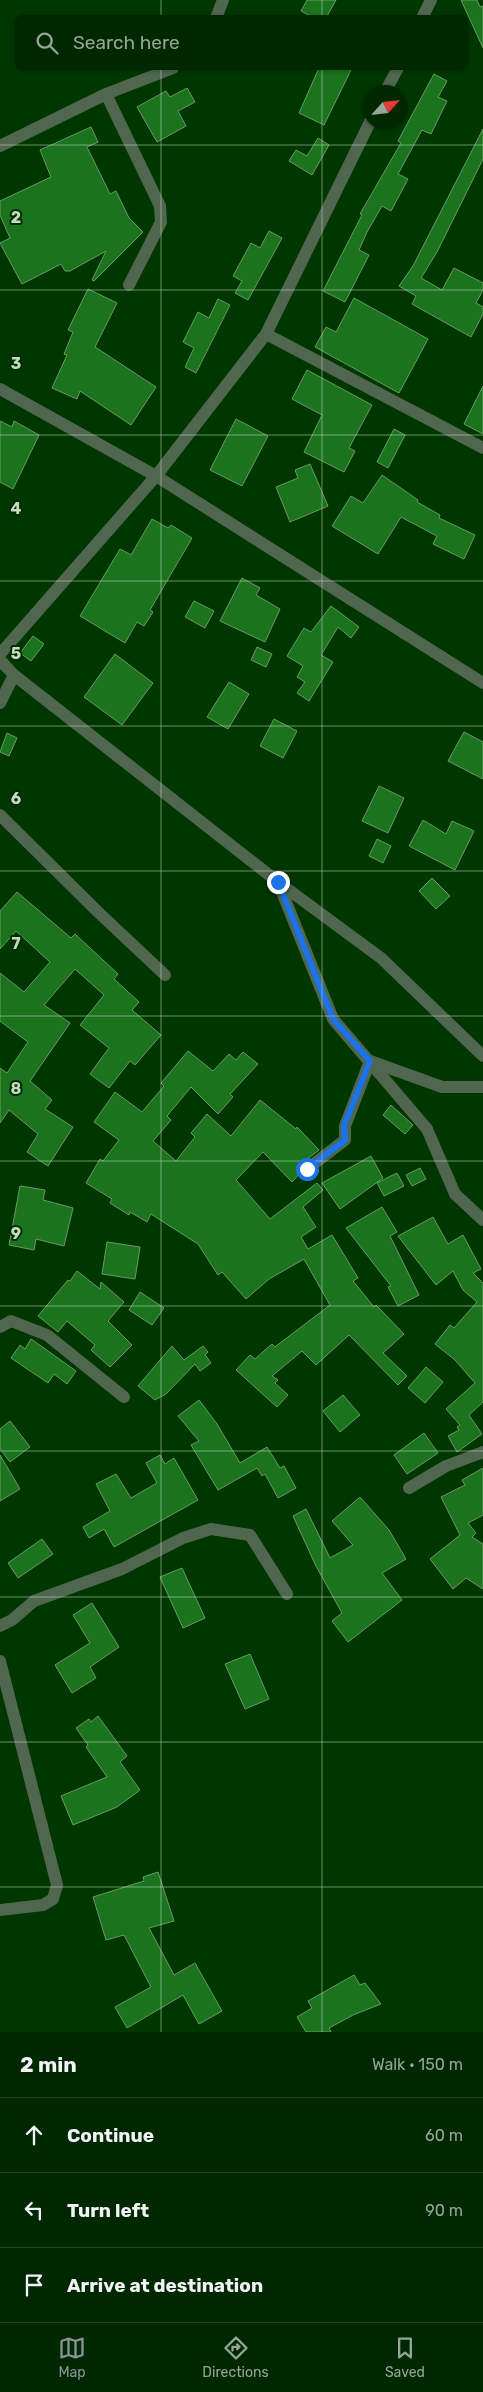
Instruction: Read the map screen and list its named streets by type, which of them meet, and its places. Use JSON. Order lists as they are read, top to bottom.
{
  "north": "top right",
  "page": {
    "search": "Search here",
    "heading": ["2 min", "Walk · 150 m"],
    "list": [
      ["Continue", "60 m"],
      ["Turn left", "90 m"],
      "Arrive at destination"
    ],
    "nav": ["Map", "Directions", "Saved"]
  },
  "grid": {
    "rows": [
      "2",
      "3",
      "4",
      "5",
      "6",
      "7",
      "8",
      "9"
    ]
  }
}
